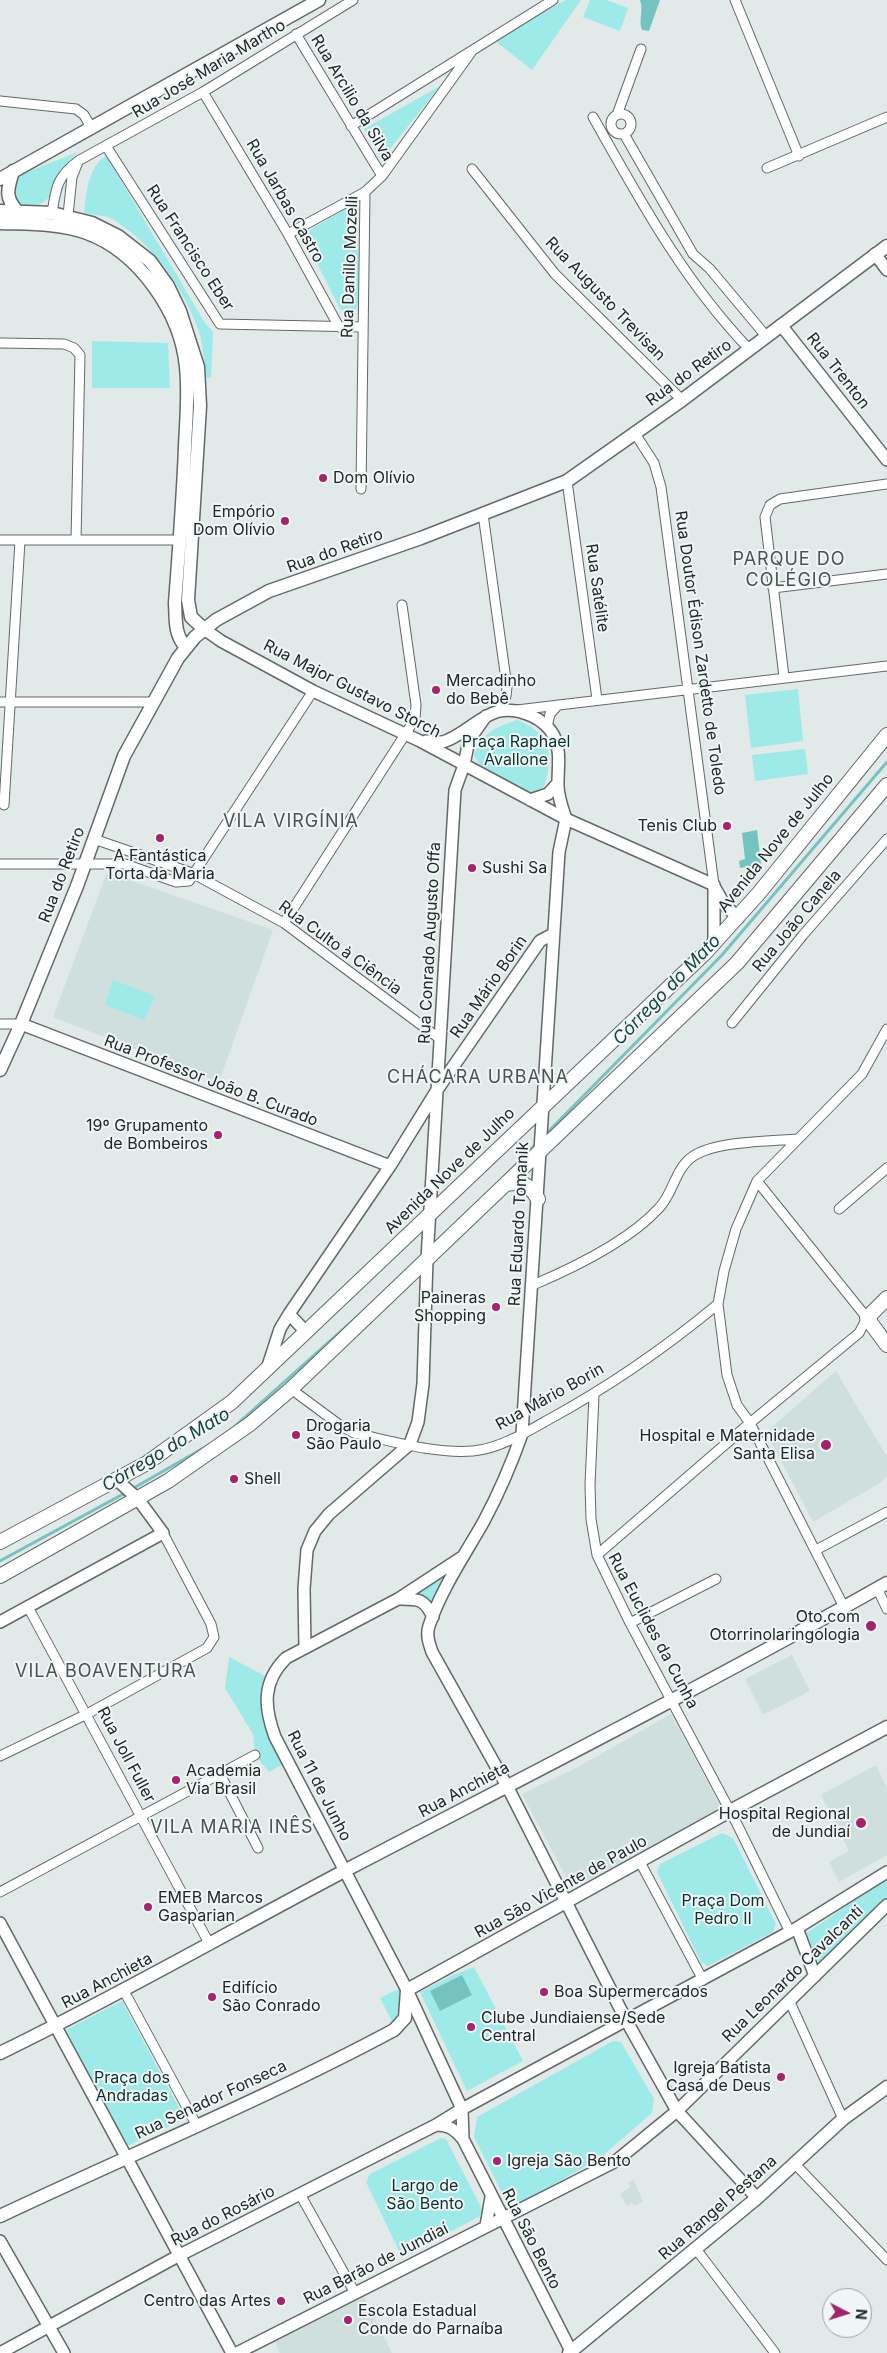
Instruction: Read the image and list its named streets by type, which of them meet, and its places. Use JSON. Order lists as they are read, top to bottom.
{
  "streets": {
    "main road": [
      "Rua do Retiro",
      "Avenida Nove de Julho",
      "Rua Anchieta",
      "Rua São Vicente de Paulo",
      "Rua Senador Fonseca",
      "Rua Rangel Pestana"
    ],
    "street": [
      "Rua José Maria Martho",
      "Rua Arcilio da Silva",
      "Rua Jarbas Castro",
      "Rua Francisco Eber",
      "Rua Danillo Mozelli",
      "Rua Augusto Trevisan",
      "Rua Trenton",
      "Rua Satélite",
      "Rua Doutor Édison Zardetto de Toledo",
      "Rua Major Gustavo Storch",
      "Rua João Canela",
      "Rua Conrado Augusto Offa",
      "Rua Culto à Ciência",
      "Rua Mário Borin",
      "Rua Professor João B. Curado",
      "Rua Eduardo Tomanik",
      "Rua Euclides da Cunha",
      "Rua Joll Fuller",
      "Rua 11 de Junho",
      "Rua Leonardo Cavalcanti",
      "Rua do Rosário",
      "Rua São Bento",
      "Rua Barão de Jundiaí"
    ]
  },
  "crossings": [
    ["Rua José Maria Martho", "Rua Arcilio da Silva"],
    ["Rua José Maria Martho", "Rua Jarbas Castro"],
    ["Rua José Maria Martho", "Rua Francisco Eber"],
    ["Rua Arcilio da Silva", "Rua Danillo Mozelli"],
    ["Rua Jarbas Castro", "Rua Francisco Eber"],
    ["Rua Francisco Eber", "Rua Danillo Mozelli"],
    ["Rua Augusto Trevisan", "Rua do Retiro"],
    ["Rua Trenton", "Rua do Retiro"],
    ["Rua do Retiro", "Rua Satélite"],
    ["Rua do Retiro", "Rua Doutor Édison Zardetto de Toledo"],
    ["Rua do Retiro", "Rua Major Gustavo Storch"],
    ["Rua do Retiro", "Rua Culto à Ciência"],
    ["Rua do Retiro", "Rua Professor João B. Curado"],
    ["Rua Doutor Édison Zardetto de Toledo", "Rua Major Gustavo Storch"],
    ["Rua Doutor Édison Zardetto de Toledo", "Avenida Nove de Julho"],
    ["Rua Major Gustavo Storch", "Rua Conrado Augusto Offa"],
    ["Rua Major Gustavo Storch", "Rua Eduardo Tomanik"],
    ["Avenida Nove de Julho", "Rua Conrado Augusto Offa"],
    ["Avenida Nove de Julho", "Rua Mário Borin"],
    ["Avenida Nove de Julho", "Rua Eduardo Tomanik"],
    ["Rua Conrado Augusto Offa", "Rua Culto à Ciência"],
    ["Rua Conrado Augusto Offa", "Rua Mário Borin"],
    ["Rua Conrado Augusto Offa", "Rua 11 de Junho"],
    ["Rua Mário Borin", "Rua Professor João B. Curado"],
    ["Rua Mário Borin", "Rua Eduardo Tomanik"],
    ["Rua Mário Borin", "Rua Euclides da Cunha"],
    ["Rua Eduardo Tomanik", "Rua 11 de Junho"],
    ["Rua Eduardo Tomanik", "Rua Anchieta"],
    ["Rua Eduardo Tomanik", "Rua São Vicente de Paulo"],
    ["Rua Eduardo Tomanik", "Rua Leonardo Cavalcanti"],
    ["Rua Eduardo Tomanik", "Rua Rangel Pestana"],
    ["Rua Eduardo Tomanik", "Rua do Rosário"],
    ["Rua Euclides da Cunha", "Rua Anchieta"],
    ["Rua Euclides da Cunha", "Rua São Vicente de Paulo"],
    ["Rua Euclides da Cunha", "Rua do Rosário"],
    ["Rua Joll Fuller", "Rua Anchieta"],
    ["Rua 11 de Junho", "Rua Anchieta"],
    ["Rua 11 de Junho", "Rua São Vicente de Paulo"],
    ["Rua 11 de Junho", "Rua Senador Fonseca"],
    ["Rua 11 de Junho", "Rua do Rosário"],
    ["Rua 11 de Junho", "Rua São Bento"],
    ["Rua São Vicente de Paulo", "Rua Senador Fonseca"],
    ["Rua Leonardo Cavalcanti", "Rua São Bento"],
    ["Rua Leonardo Cavalcanti", "Rua Barão de Jundiaí"],
    ["Rua Rangel Pestana", "Rua São Bento"],
    ["Rua do Rosário", "Rua São Bento"],
    ["Rua São Bento", "Rua Barão de Jundiaí"]
  ],
  "districts": [
    "PARQUE DO COLÉGIO",
    "VILA VIRGÍNIA",
    "CHÁCARA URBANA",
    "VILA BOAVENTURA",
    "VILA MARIA INÊS"
  ],
  "water": ["Córrego do Mato"],
  "parks": [
    "Praça Raphael Avallone",
    "Praça Dom Pedro II",
    "Praça dos Andradas",
    "Largo de São Bento"
  ],
  "places": [
    "Dom Olívio",
    "Empório Dom Olívio",
    "Mercadinho do Bebê",
    "Tenis Club",
    "A Fantástica Torta da Maria",
    "Sushi Sa",
    "19º Grupamento de Bombeiros",
    "Paineras Shopping",
    "Drogaria São Paulo",
    "Hospital e Maternidade Santa Elisa",
    "Shell",
    "Oto.com Otorrinolaringologia",
    "Academia Via Brasil",
    "Hospital Regional de Jundiaí",
    "EMEB Marcos Gasparian",
    "Boa Supermercados",
    "Edifício São Conrado",
    "Clube Jundiaiense/Sede Central",
    "Igreja Batista Casa de Deus",
    "Igreja São Bento",
    "Centro das Artes",
    "Escola Estadual Conde do Parnaíba"
  ],
  "north": "right"
}
